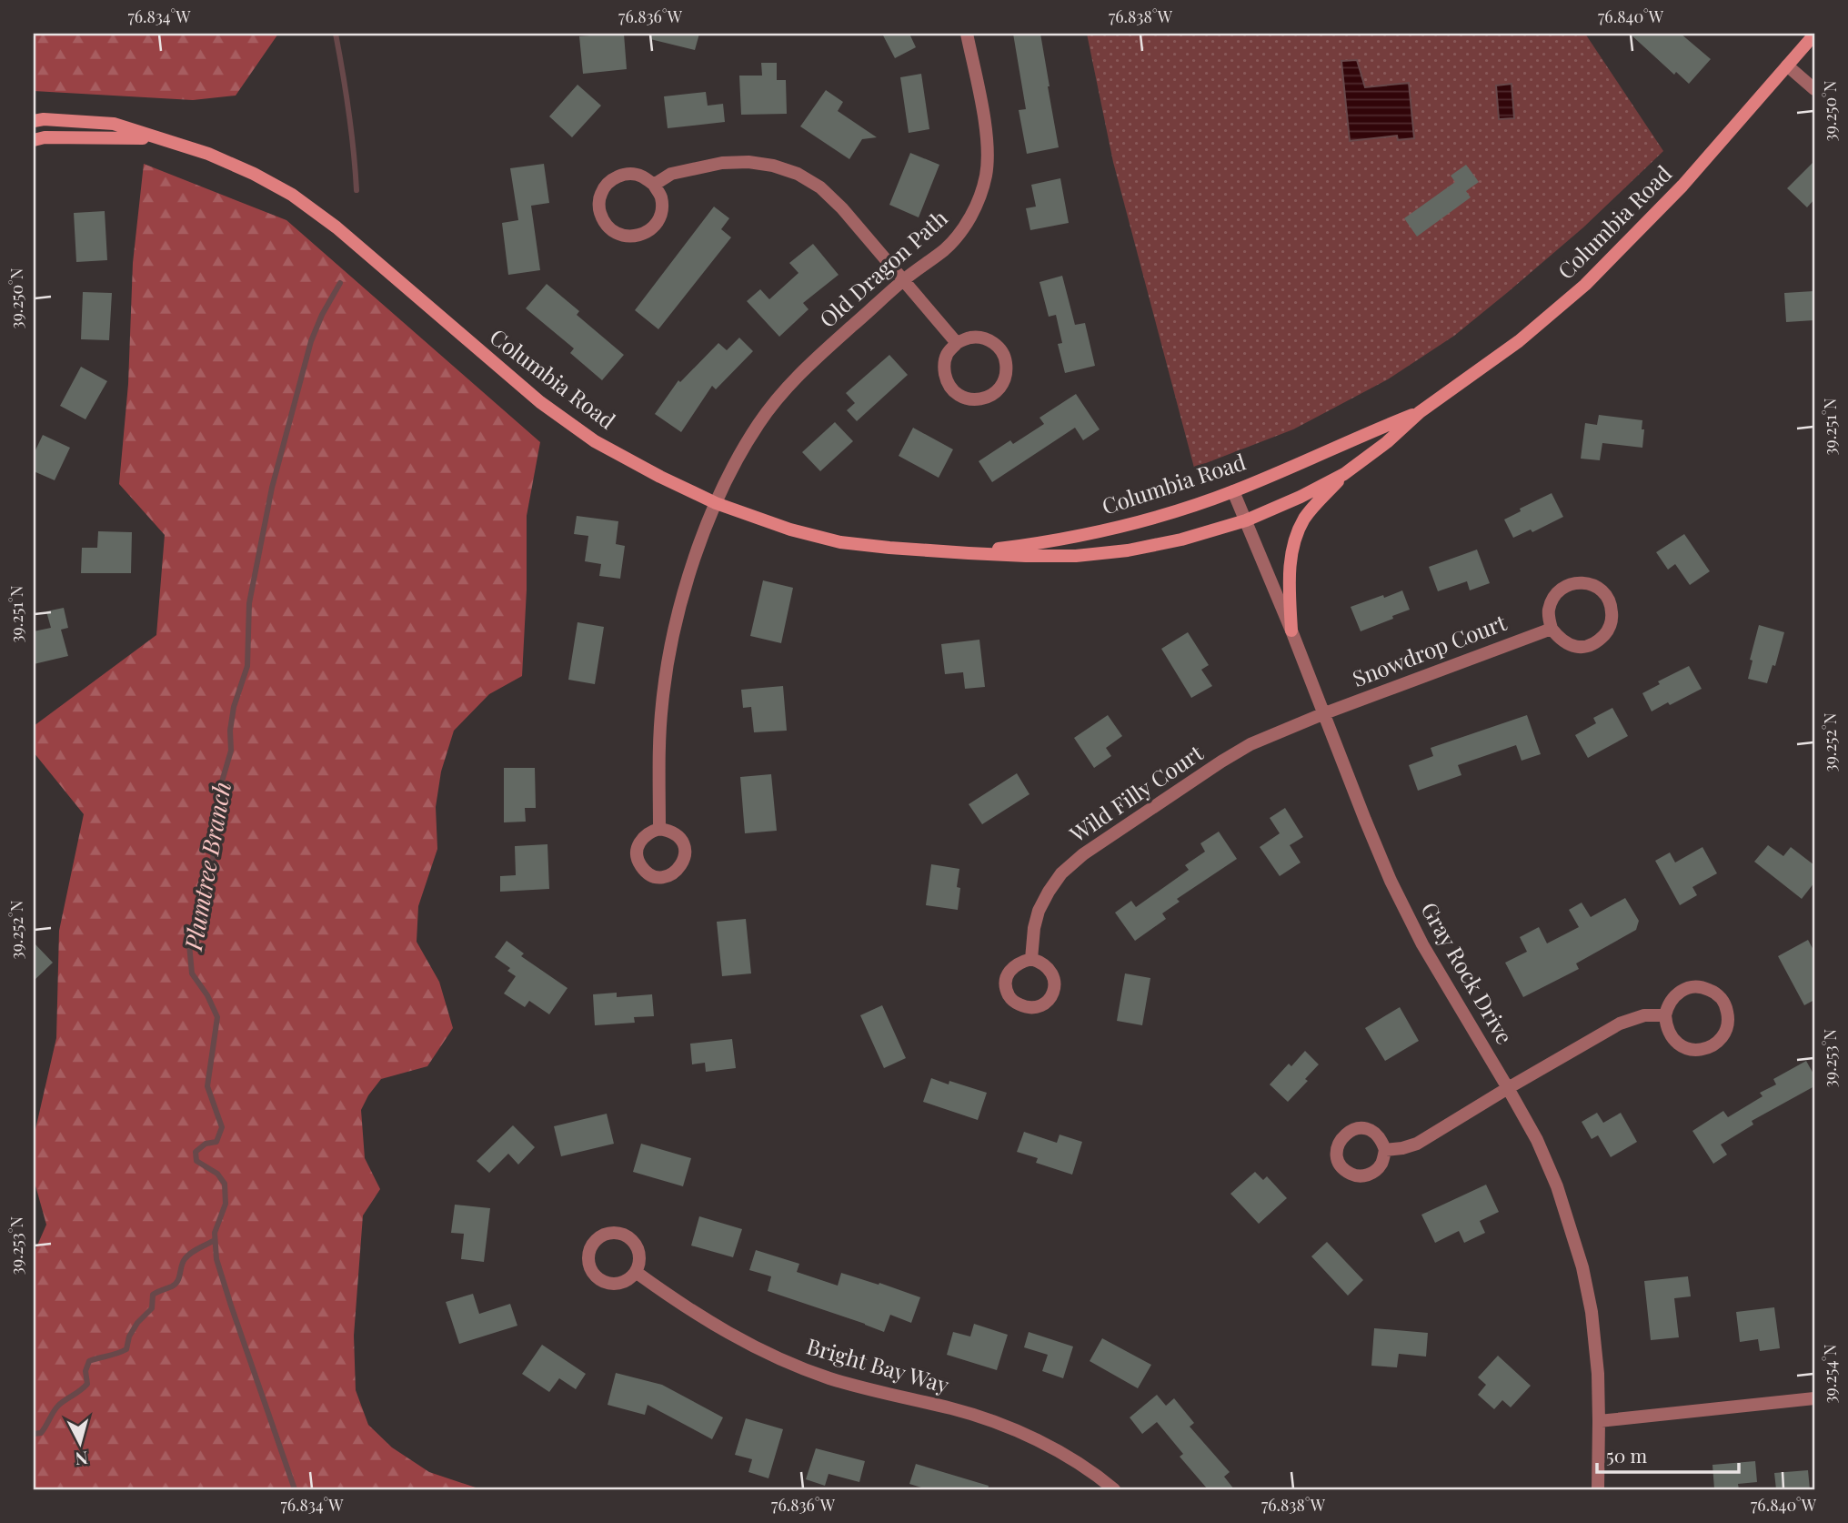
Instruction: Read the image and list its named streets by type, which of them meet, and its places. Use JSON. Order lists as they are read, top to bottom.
{
  "streets": {
    "street": [
      "Columbia Road",
      "Old Dragon Path",
      "Snowdrop Court",
      "Wild Filly Court",
      "Gray Rock Drive",
      "Bright Bay Way"
    ]
  },
  "crossings": [
    ["Columbia Road", "Old Dragon Path"],
    ["Columbia Road", "Gray Rock Drive"],
    ["Snowdrop Court", "Wild Filly Court"],
    ["Snowdrop Court", "Gray Rock Drive"],
    ["Wild Filly Court", "Gray Rock Drive"]
  ],
  "water": ["Plumtree Branch"],
  "scale_bar": "50 m",
  "north": "bottom",
  "coordinates": [
    "76.834°W",
    "76.836°W",
    "76.838°W",
    "76.840°W",
    "39.250°N",
    "39.251°N",
    "39.252°N",
    "39.253°N",
    "39.254°N"
  ]
}
